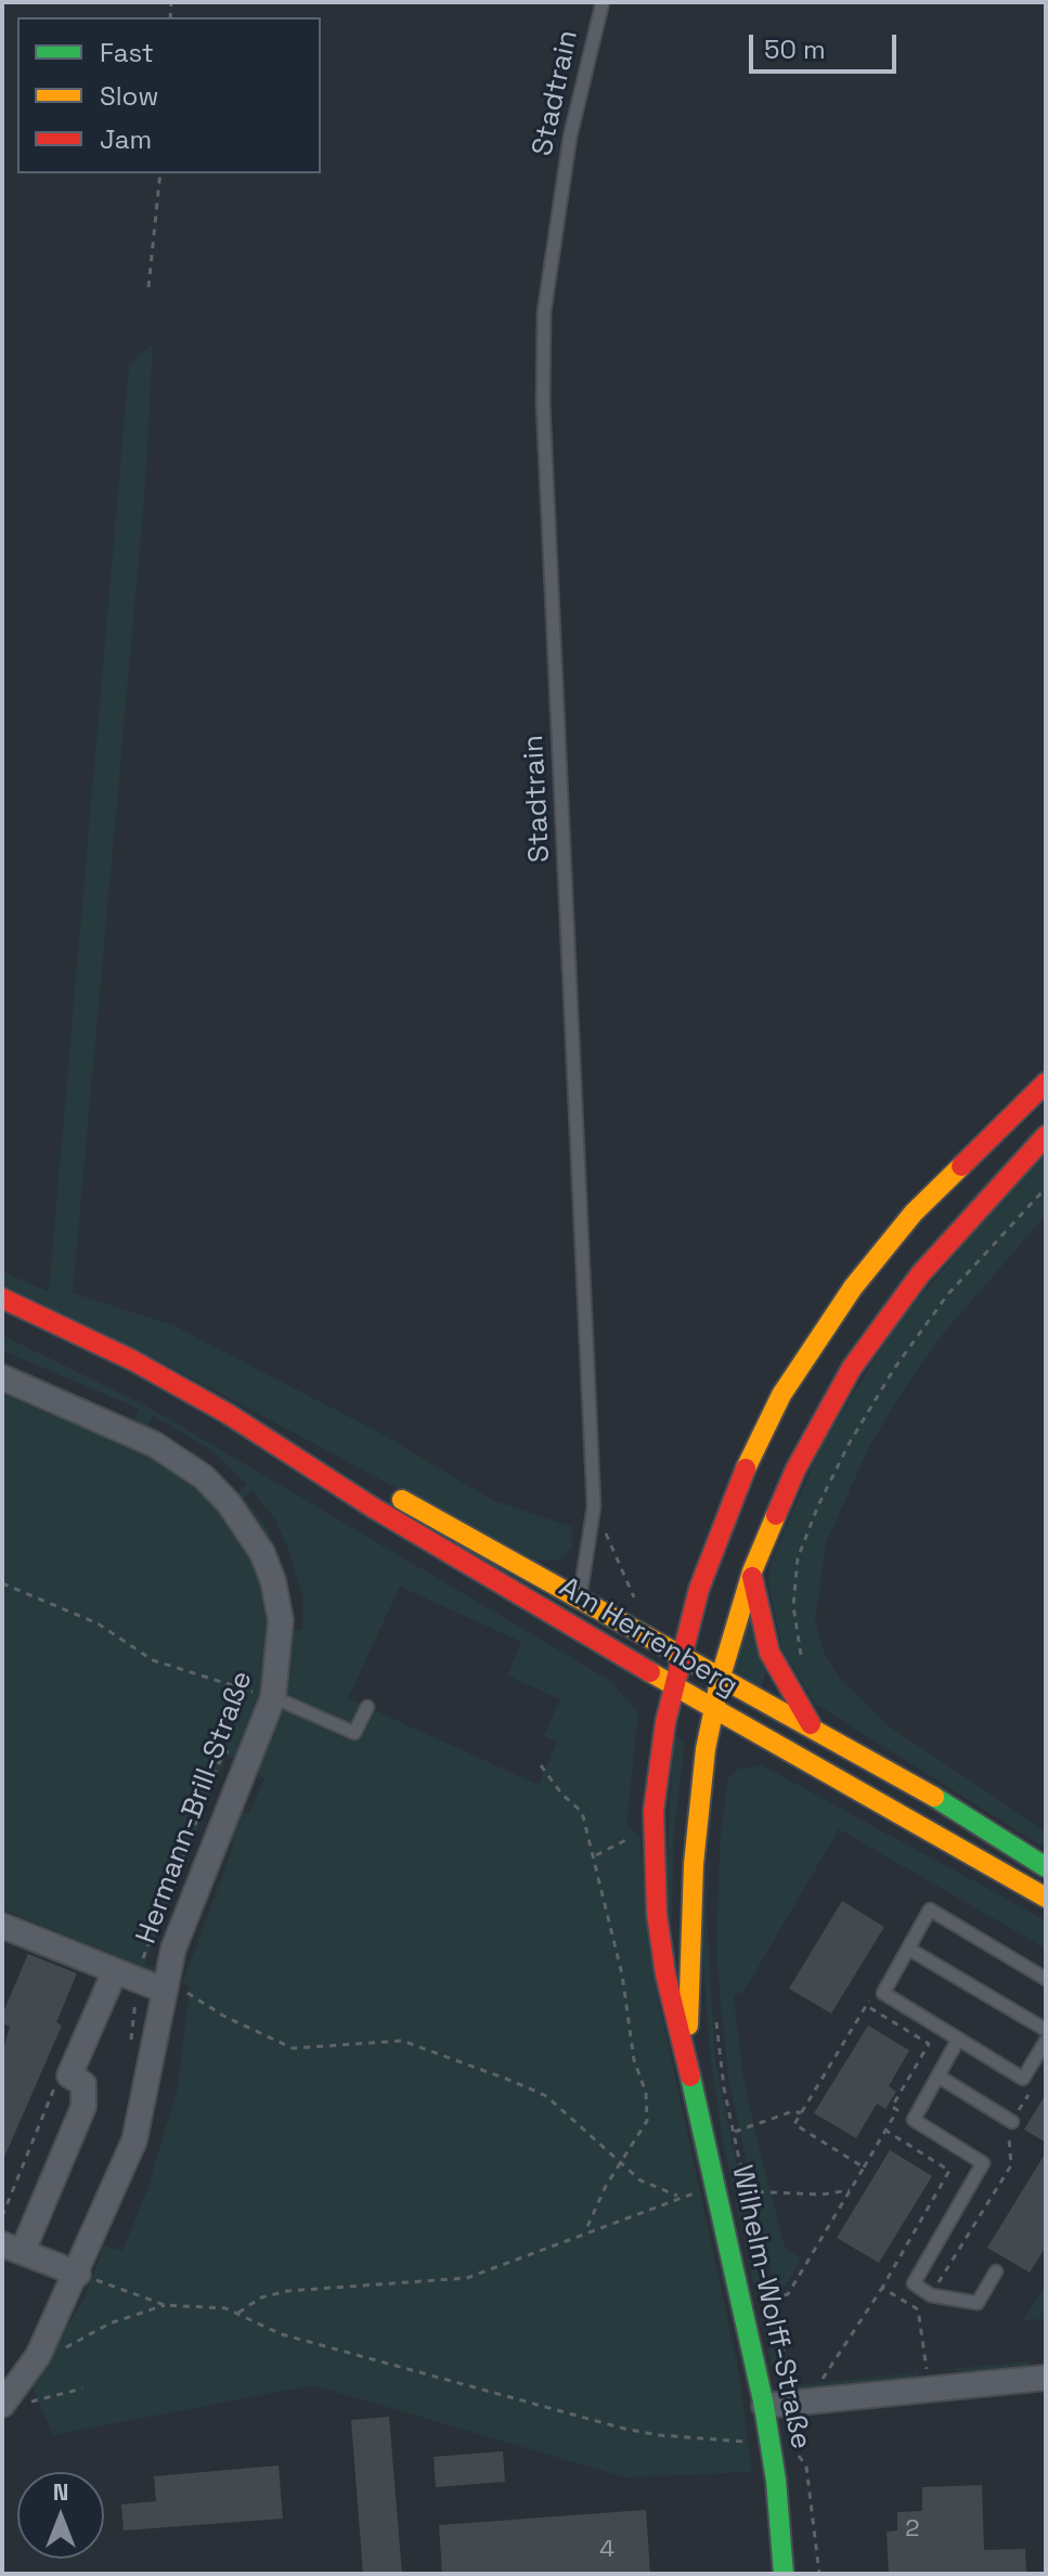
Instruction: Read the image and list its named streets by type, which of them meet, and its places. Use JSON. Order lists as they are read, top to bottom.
{
  "streets": {
    "main road": ["Am Herrenberg", "Wilhelm-Wolff-Straße"],
    "street": ["Hermann-Brill-Straße"],
    "lane": ["Stadtrain"]
  },
  "crossings": [
    ["Stadtrain", "Am Herrenberg"],
    ["Am Herrenberg", "Wilhelm-Wolff-Straße"]
  ],
  "house_numbers": ["2", "4"],
  "legend": ["Fast", "Slow", "Jam"],
  "scale_bar": "50 m",
  "north": "top"
}
